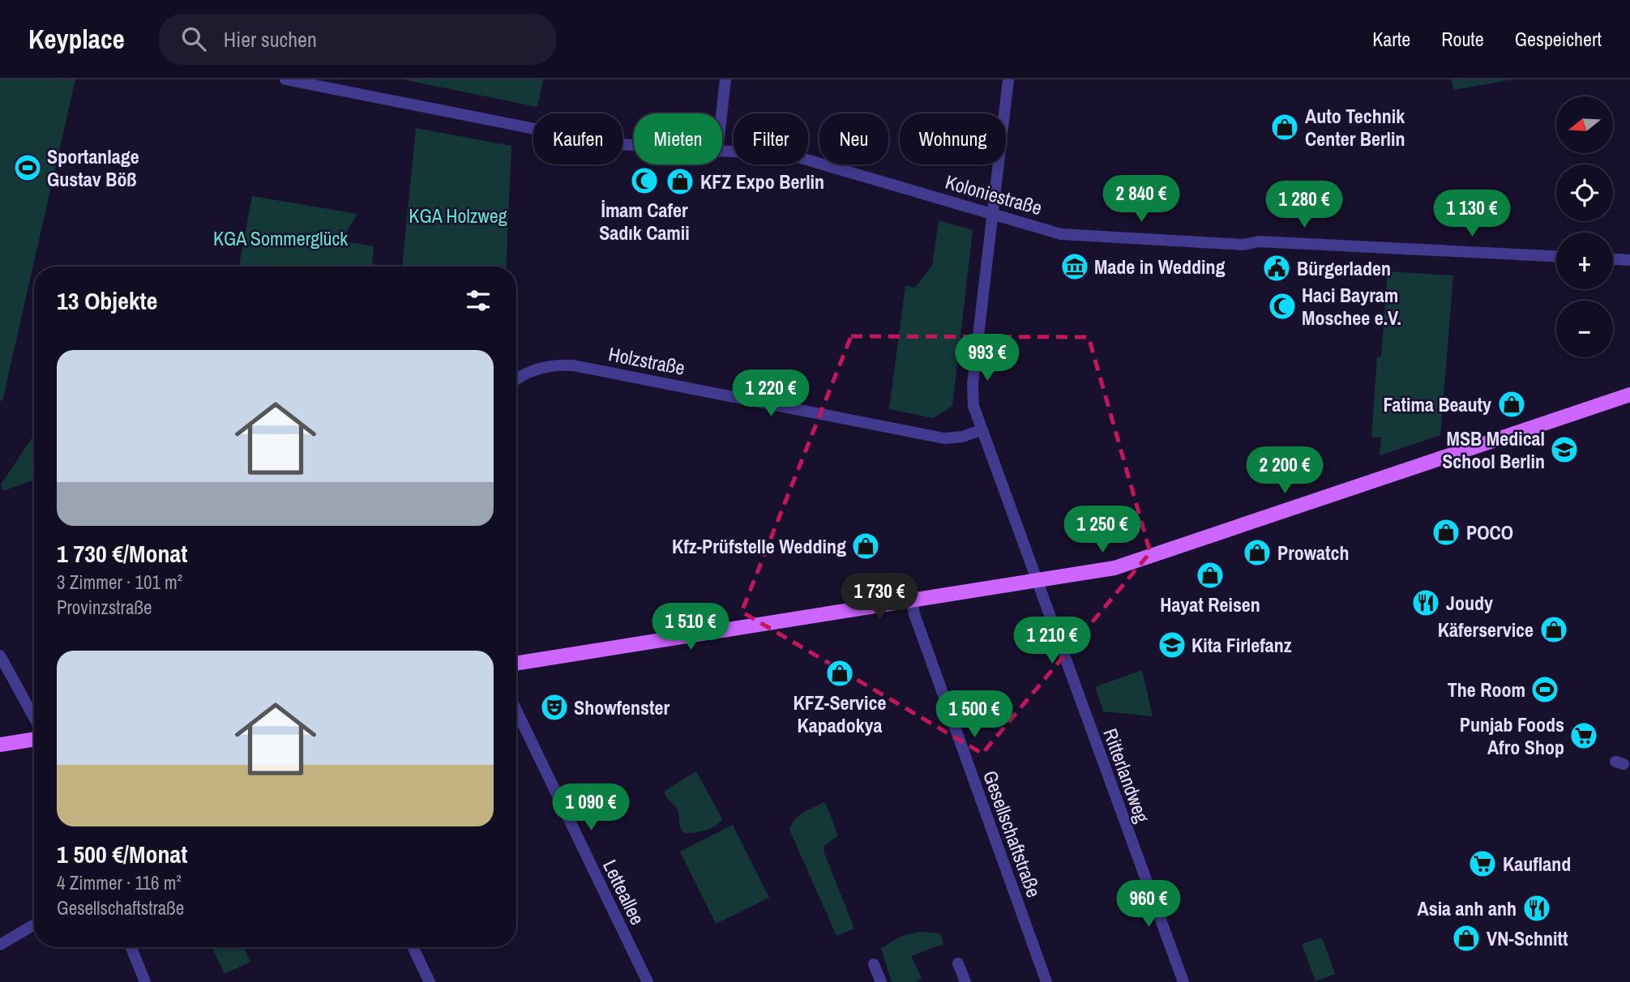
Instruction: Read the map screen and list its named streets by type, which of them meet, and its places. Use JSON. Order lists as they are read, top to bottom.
{
  "streets": {
    "street": [
      "Koloniestraße",
      "Holzstraße",
      "Ritterlandweg",
      "Gesellschaftstraße",
      "Letteallee"
    ]
  },
  "crossings": [
    ["Koloniestraße", "Ritterlandweg"],
    ["Holzstraße", "Ritterlandweg"]
  ],
  "parks": ["KGA Holzweg", "KGA Sommerglück"],
  "places": {
    "shop": [
      "Auto Technik Center Berlin",
      "KFZ Expo Berlin",
      "Fatima Beauty",
      "POCO",
      "Kfz-Prüfstelle Wedding",
      "Prowatch",
      "Hayat Reisen",
      "Käferservice",
      "KFZ-Service Kapadokya",
      "VN-Schnitt"
    ],
    "sports": ["Sportanlage Gustav Böß", "The Room"],
    "mosque": ["İmam Cafer Sadık Camii", "Haci Bayram Moschee e.V."],
    "museum": ["Made in Wedding"],
    "public building": ["Bürgerladen"],
    "school or university": ["MSB Medical School Berlin", "Kita Firlefanz"],
    "restaurant": ["Joudy", "Asia anh anh"],
    "theatre": ["Showfenster"],
    "supermarket": ["Punjab Foods Afro Shop", "Kaufland"]
  },
  "north": "left",
  "page": {
    "header": "Keyplace",
    "search": "Hier suchen",
    "nav": ["Karte", "Route", "Gespeichert"],
    "map_buttons": ["+", "−"],
    "chip": [
      "Kaufen",
      "Mieten",
      "Filter",
      "Neu",
      "Wohnung"
    ],
    "price": [
      "2 840 €",
      "1 280 €",
      "1 130 €",
      "993 €",
      "1 220 €",
      "2 200 €",
      "1 250 €",
      "1 730 €",
      "1 510 €",
      "1 210 €",
      "1 500 €",
      "1 090 €",
      "960 €"
    ],
    "heading": "13 Objekte",
    "list": [
      {
        "name": "1 730 €/Monat",
        "note": "3 Zimmer · 101 m² · Provinzstraße"
      },
      {
        "name": "1 500 €/Monat",
        "note": "4 Zimmer · 116 m² · Gesellschaftstraße"
      }
    ]
  }
}
